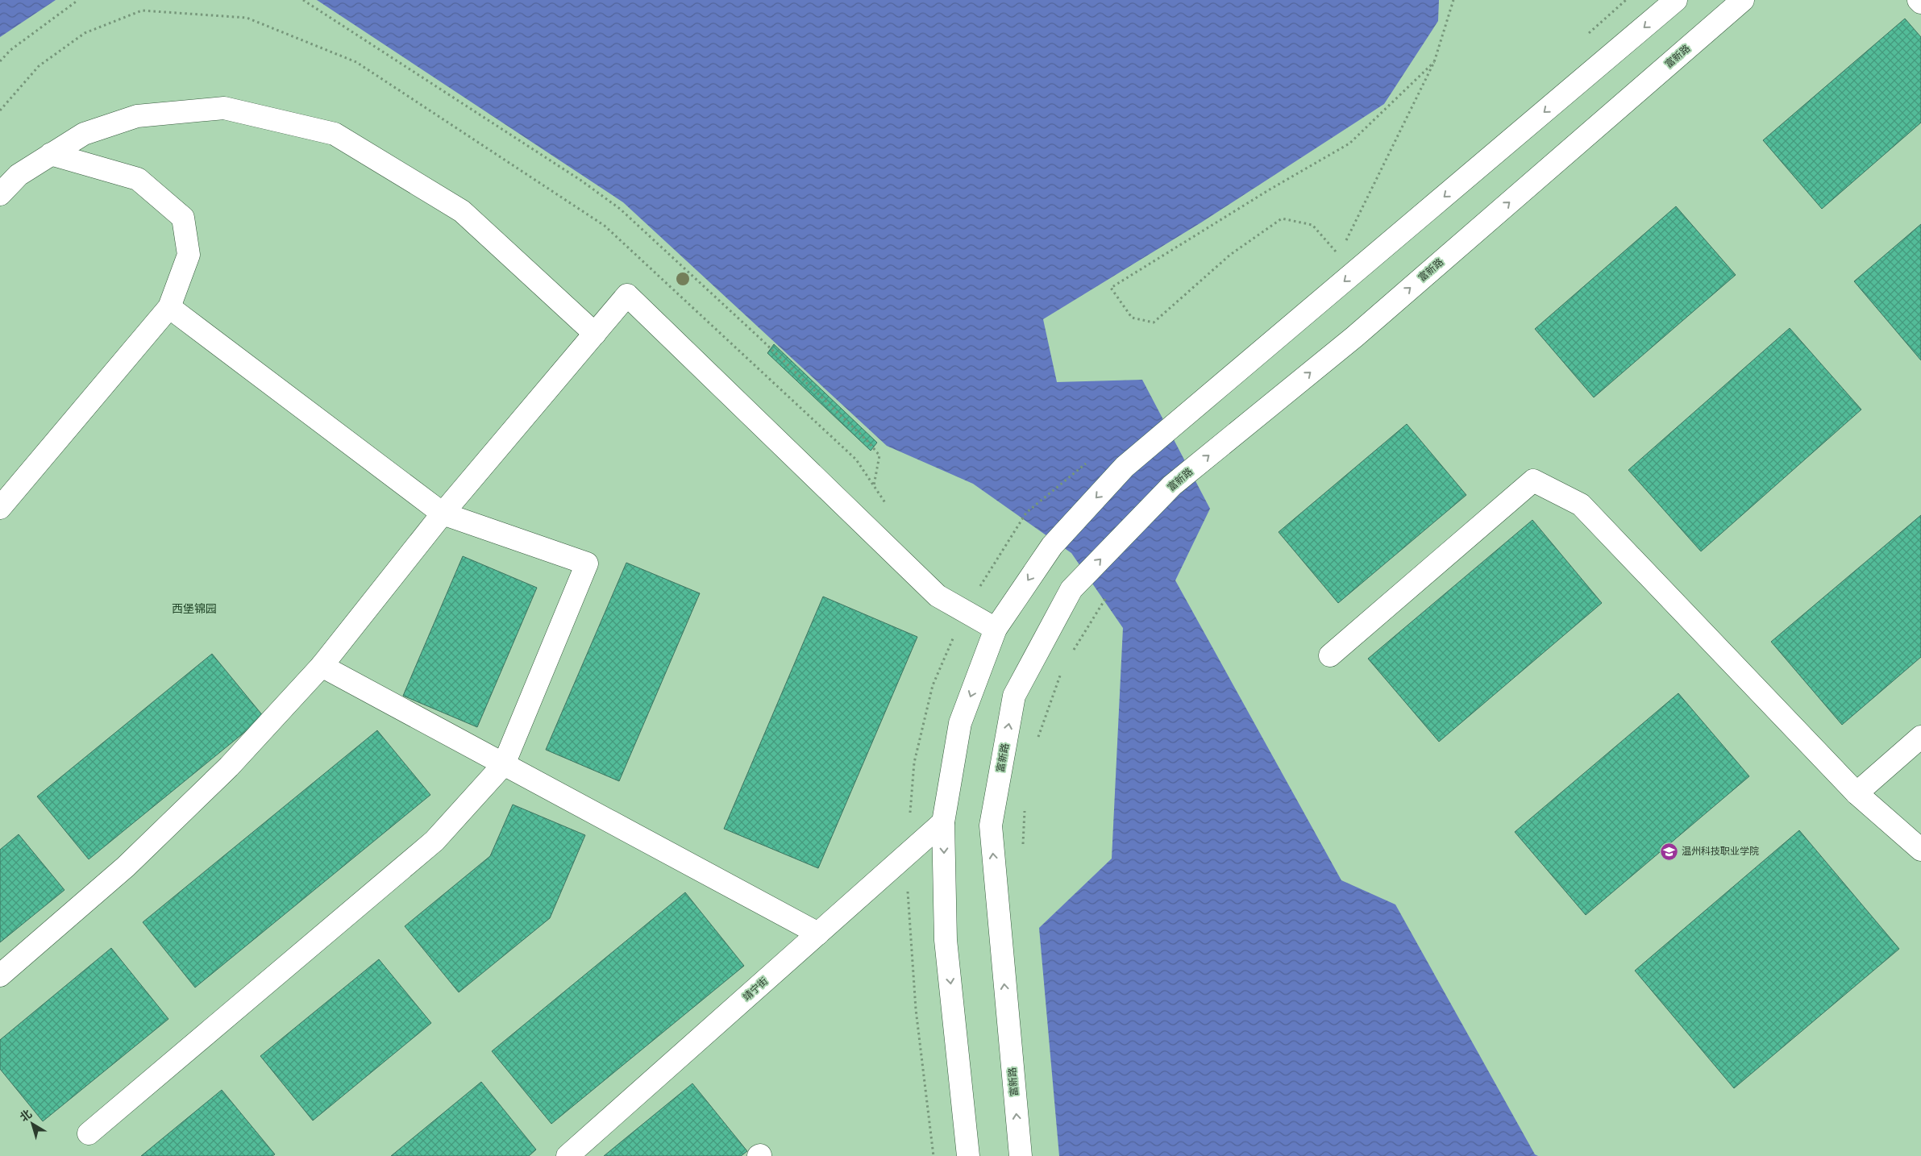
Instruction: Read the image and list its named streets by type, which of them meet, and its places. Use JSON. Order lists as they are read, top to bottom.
{
  "streets": {
    "street": ["富新路", "靖宁街"]
  },
  "districts": ["西堡锦园"],
  "places": {
    "school or university": ["温州科技职业学院"]
  },
  "north": "top left"
}
